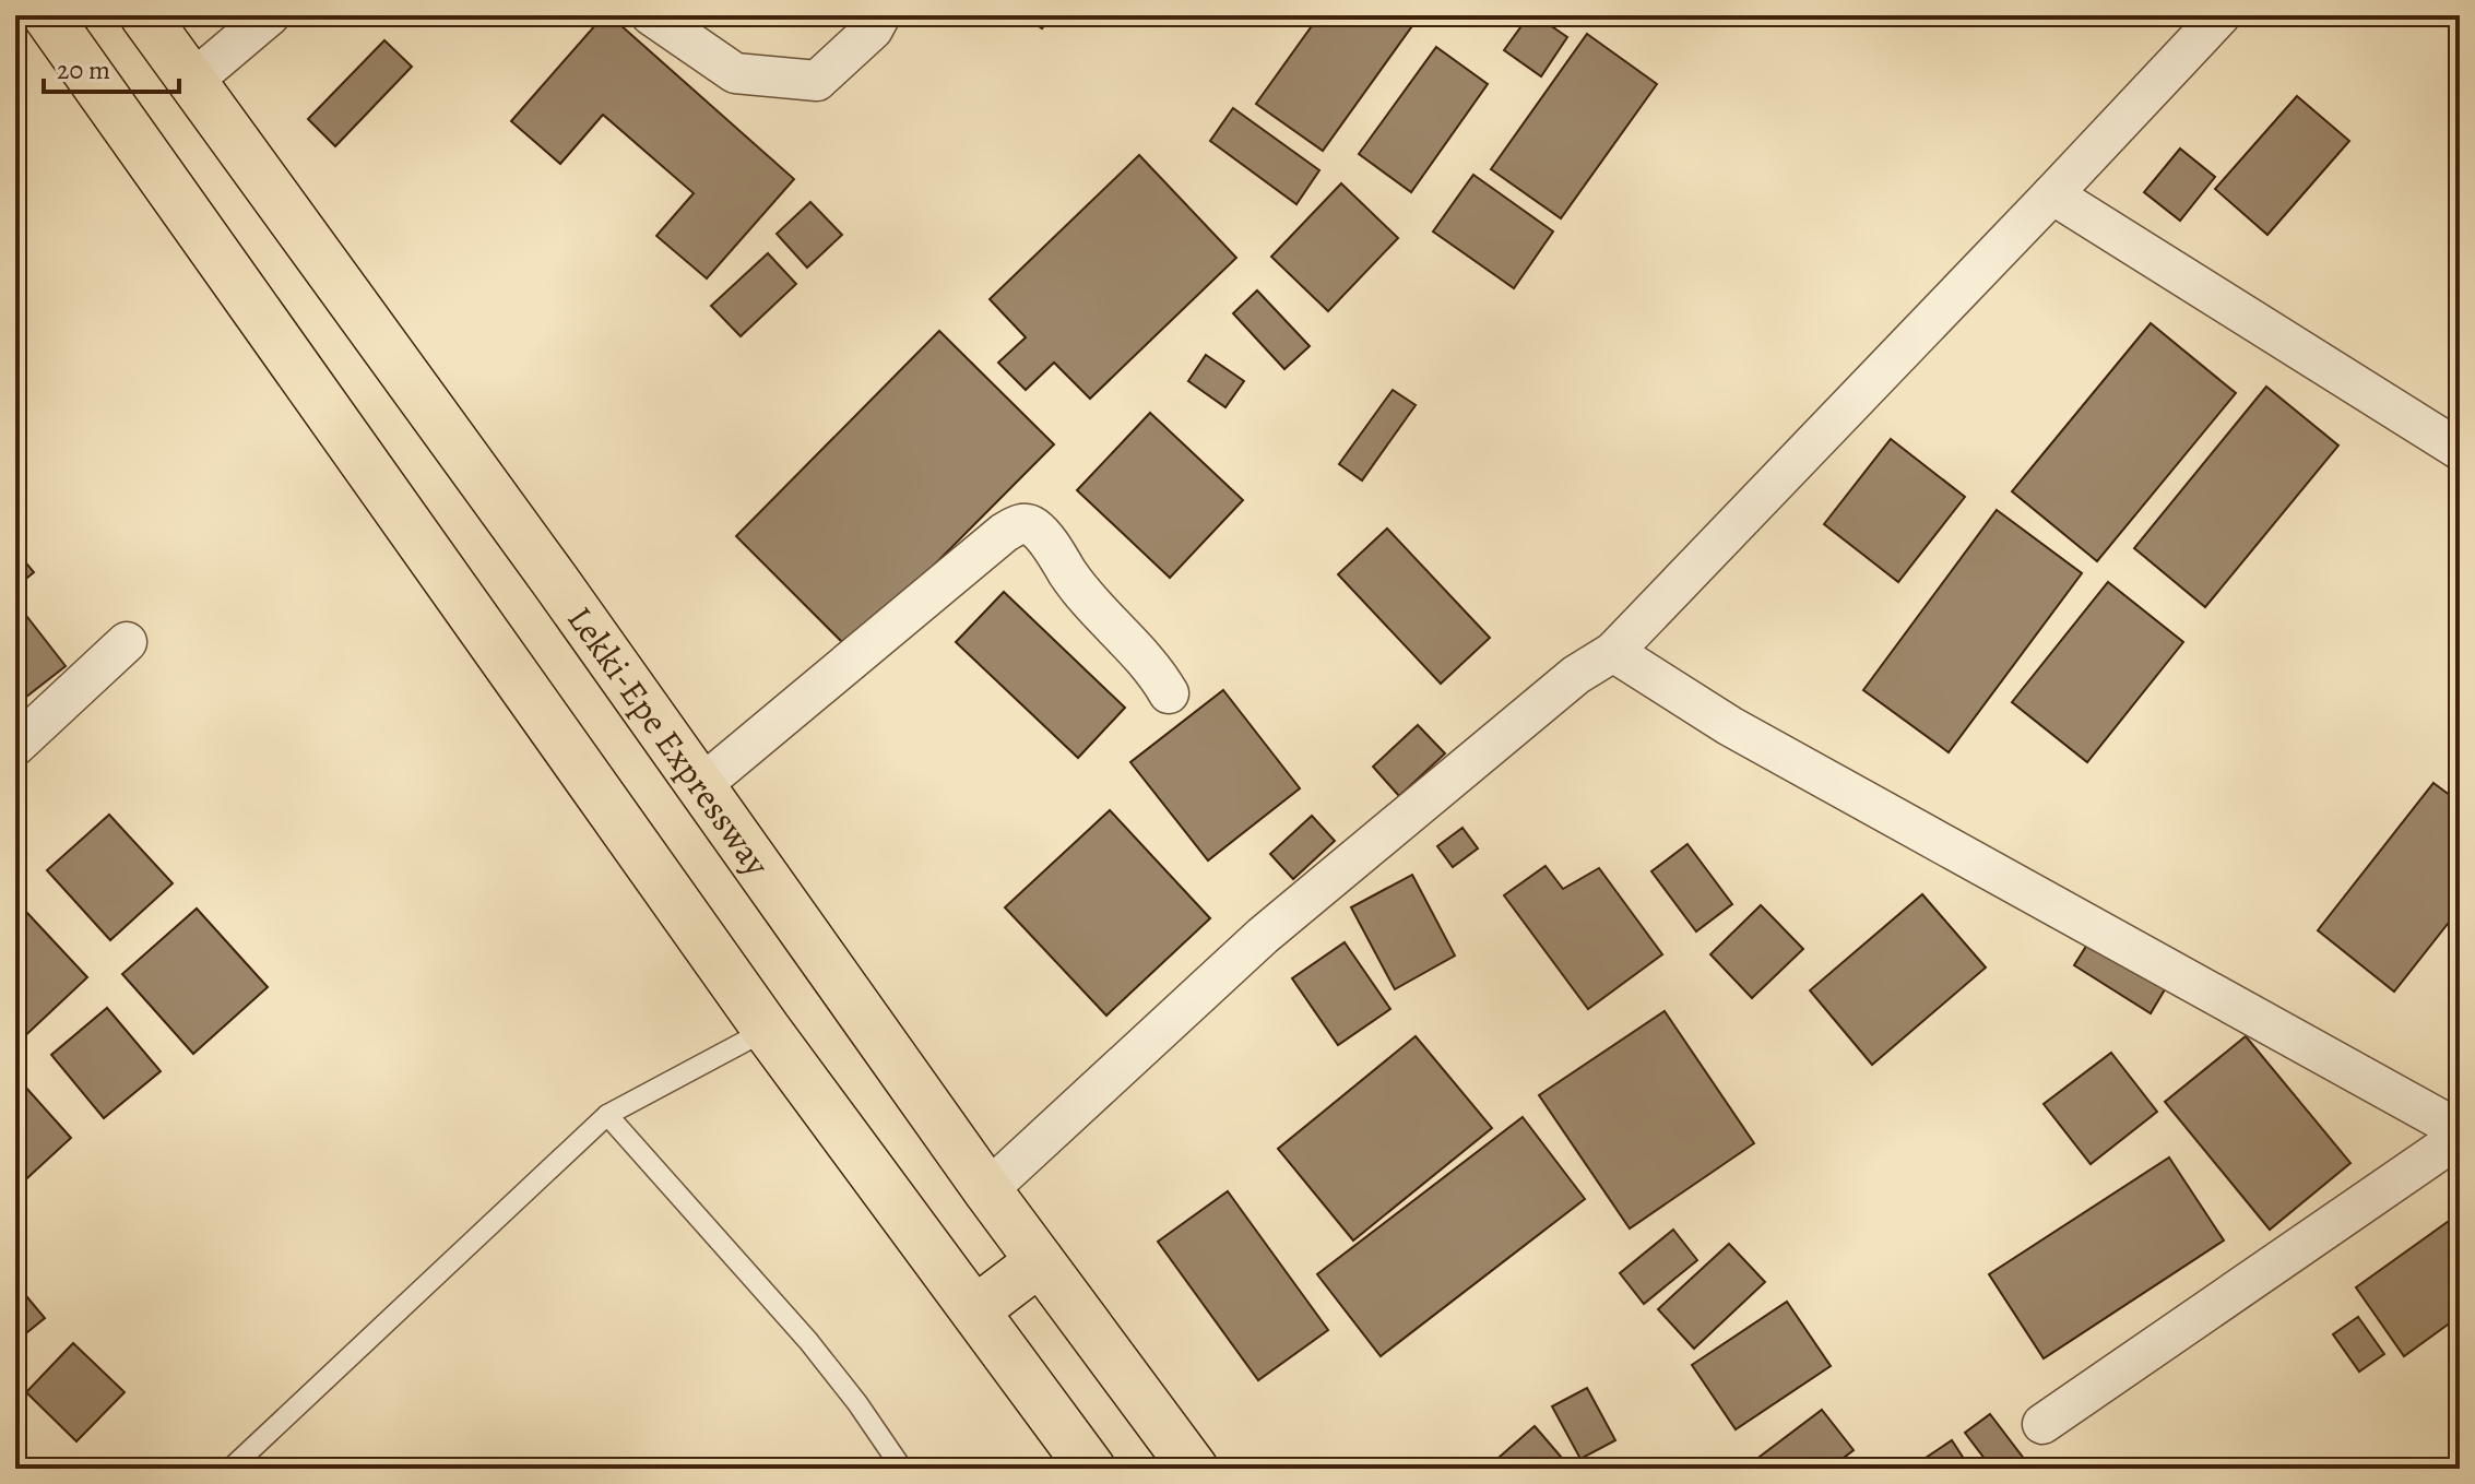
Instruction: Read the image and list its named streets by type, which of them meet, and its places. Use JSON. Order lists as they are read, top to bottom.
{
  "streets": {
    "highway": ["Lekki-Epe Expressway"]
  },
  "scale_bar": "20 m"
}
